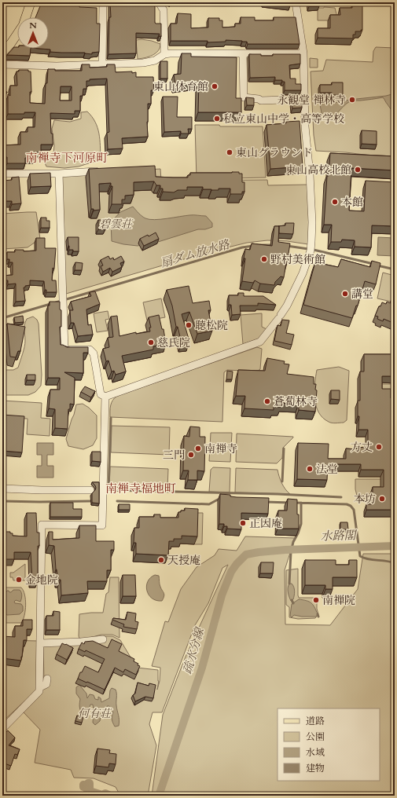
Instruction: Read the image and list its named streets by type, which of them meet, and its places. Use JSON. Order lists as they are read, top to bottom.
{
  "districts": ["南禅寺下河原町", "南禅寺福地町"],
  "water": ["扇ダム放水路", "水路閣", "疏水分線"],
  "parks": ["碧雲荘", "何有荘"],
  "places": [
    "東山体育館",
    "永観堂 禅林寺",
    "私立東山中学・高等学校",
    "東山グラウンド",
    "東山高校北館",
    "本館",
    "野村美術館",
    "講堂",
    "聴松院",
    "慈氏院",
    "蒼蔔林寺",
    "方丈",
    "南禅寺",
    "三門",
    "法堂",
    "本坊",
    "正因庵",
    "天授庵",
    "金地院",
    "南禅院"
  ],
  "legend": [
    "道路",
    "公園",
    "水域",
    "建物"
  ],
  "north": "top"
}
